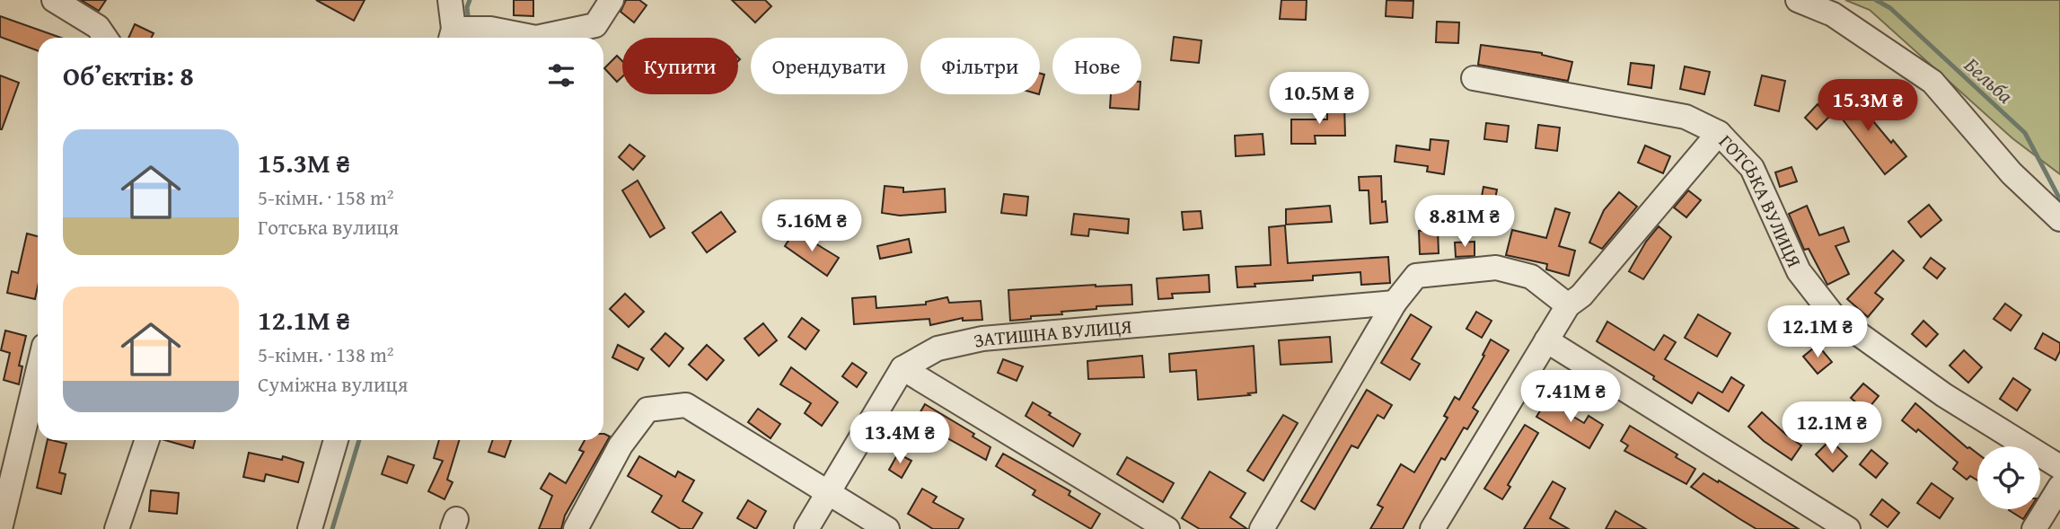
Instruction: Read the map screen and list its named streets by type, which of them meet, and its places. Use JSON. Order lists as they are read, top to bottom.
{
  "streets": {
    "street": ["ГОТСЬКА ВУЛИЦЯ", "ЗАТИШНА ВУЛИЦЯ"]
  },
  "water": ["Бельба"],
  "page": {
    "chip": [
      "Купити",
      "Орендувати",
      "Фільтри",
      "Нове"
    ],
    "heading": "Об’єктів: 8",
    "price": [
      "10.5M ₴",
      "15.3M ₴",
      "8.81M ₴",
      "5.16M ₴",
      "12.1M ₴",
      "7.41M ₴",
      "12.1M ₴",
      "13.4M ₴"
    ],
    "list": [
      {
        "name": "15.3M ₴",
        "note": "5-кімн. · 158 m² · Готська вулиця"
      },
      {
        "name": "12.1M ₴",
        "note": "5-кімн. · 138 m² · Суміжна вулиця"
      }
    ]
  }
}
